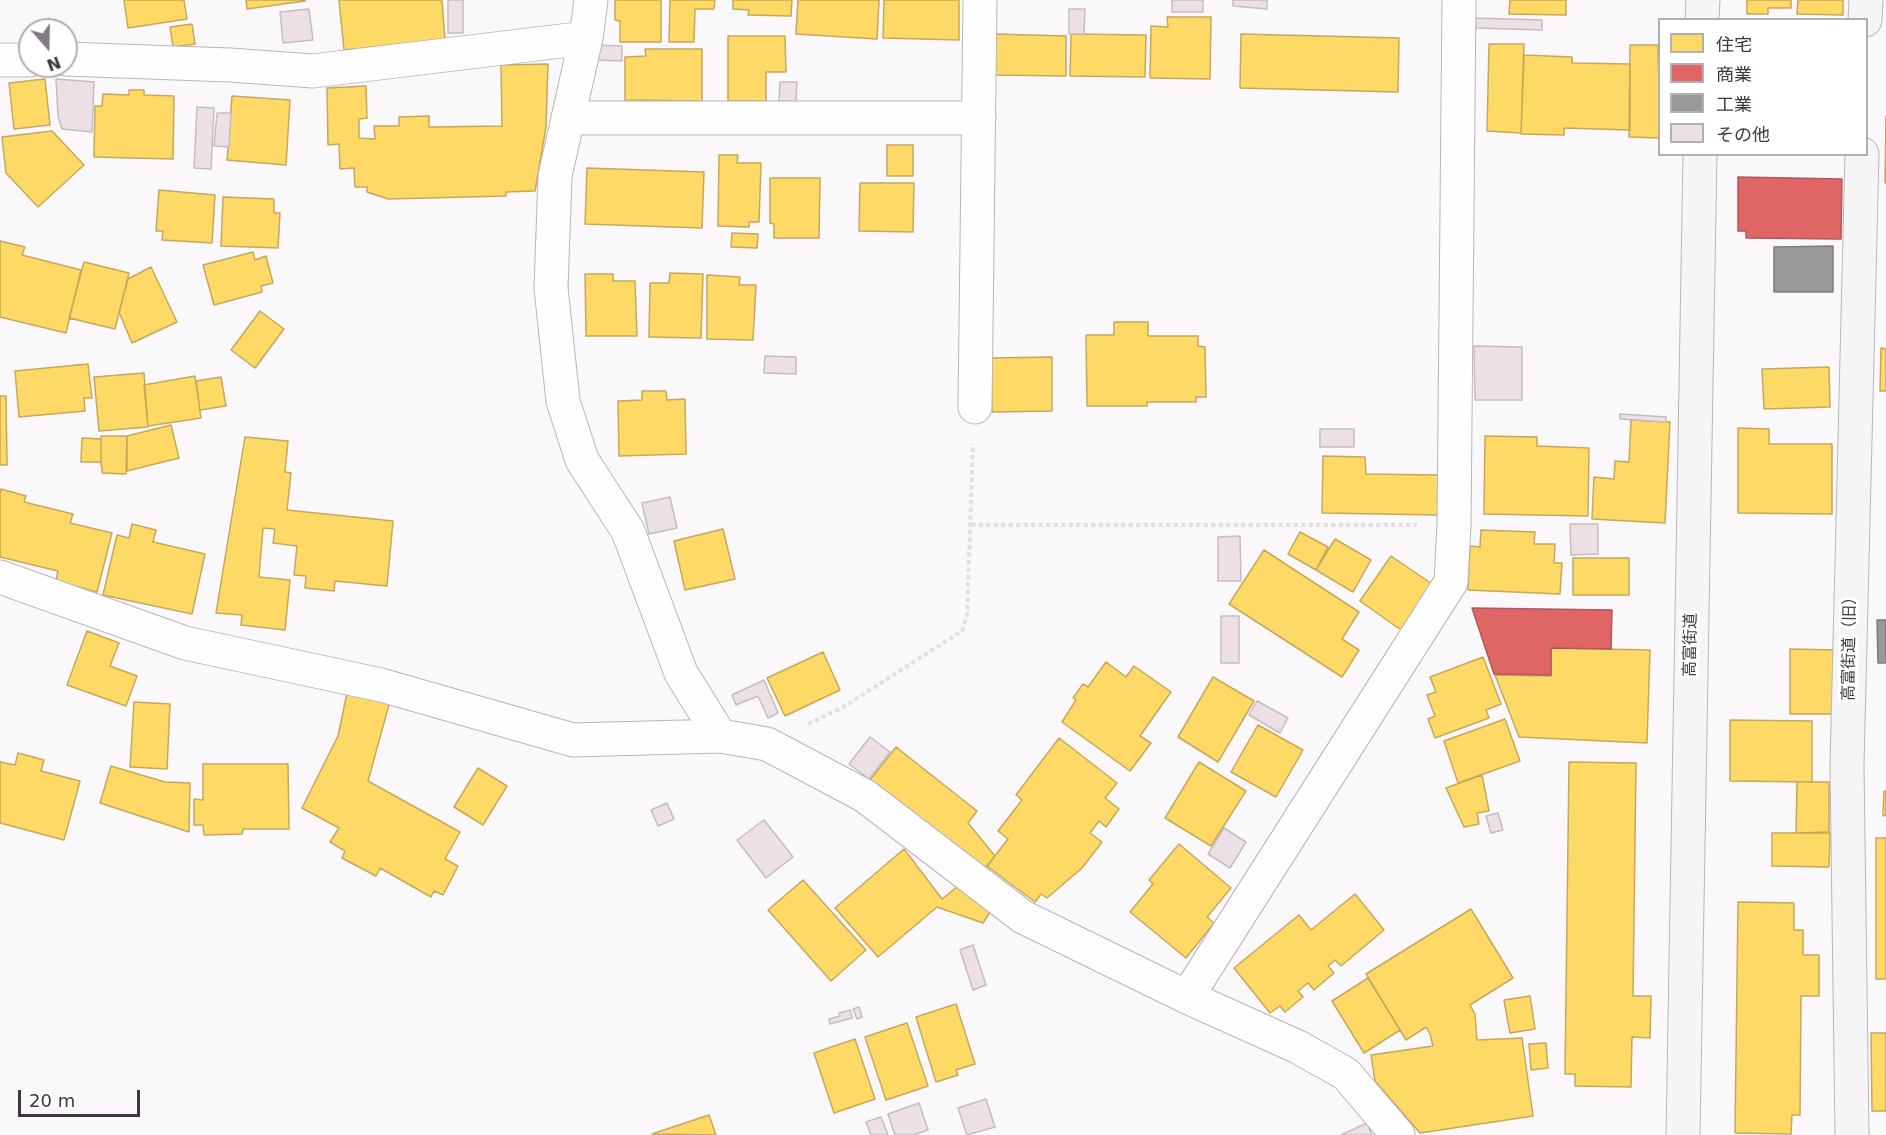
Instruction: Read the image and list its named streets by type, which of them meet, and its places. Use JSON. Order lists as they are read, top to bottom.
{
  "streets": {
    "street": ["高富街道", "高富街道（旧）"]
  },
  "legend": [
    "住宅",
    "商業",
    "工業",
    "その他"
  ],
  "scale_bar": "20 m",
  "north": "bottom"
}
